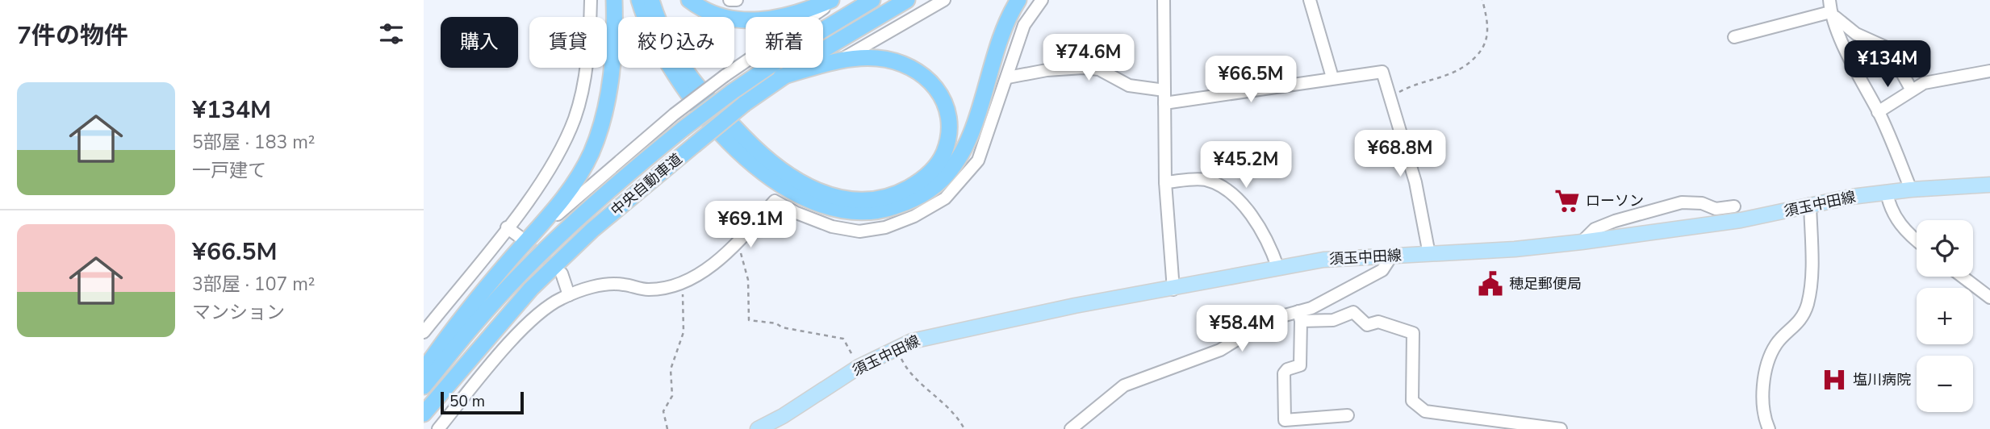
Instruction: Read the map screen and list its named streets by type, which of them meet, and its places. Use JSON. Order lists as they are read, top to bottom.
{
  "streets": {
    "highway": ["中央自動車道"],
    "main road": ["須玉中田線"]
  },
  "places": {
    "supermarket": ["ローソン"],
    "public building": ["穂足郵便局"],
    "hospital": ["塩川病院"]
  },
  "scale_bar": "50 m",
  "page": {
    "heading": "7件の物件",
    "chip": [
      "購入",
      "賃貸",
      "絞り込み",
      "新着"
    ],
    "price": [
      "¥74.6M",
      "¥134M",
      "¥66.5M",
      "¥68.8M",
      "¥45.2M",
      "¥69.1M",
      "¥58.4M"
    ],
    "list": [
      {
        "name": "¥134M",
        "note": "5部屋 · 183 m² · 一戸建て"
      },
      {
        "name": "¥66.5M",
        "note": "3部屋 · 107 m² · マンション"
      }
    ],
    "map_buttons": ["+", "−"],
    "scale": "50 m"
  }
}
